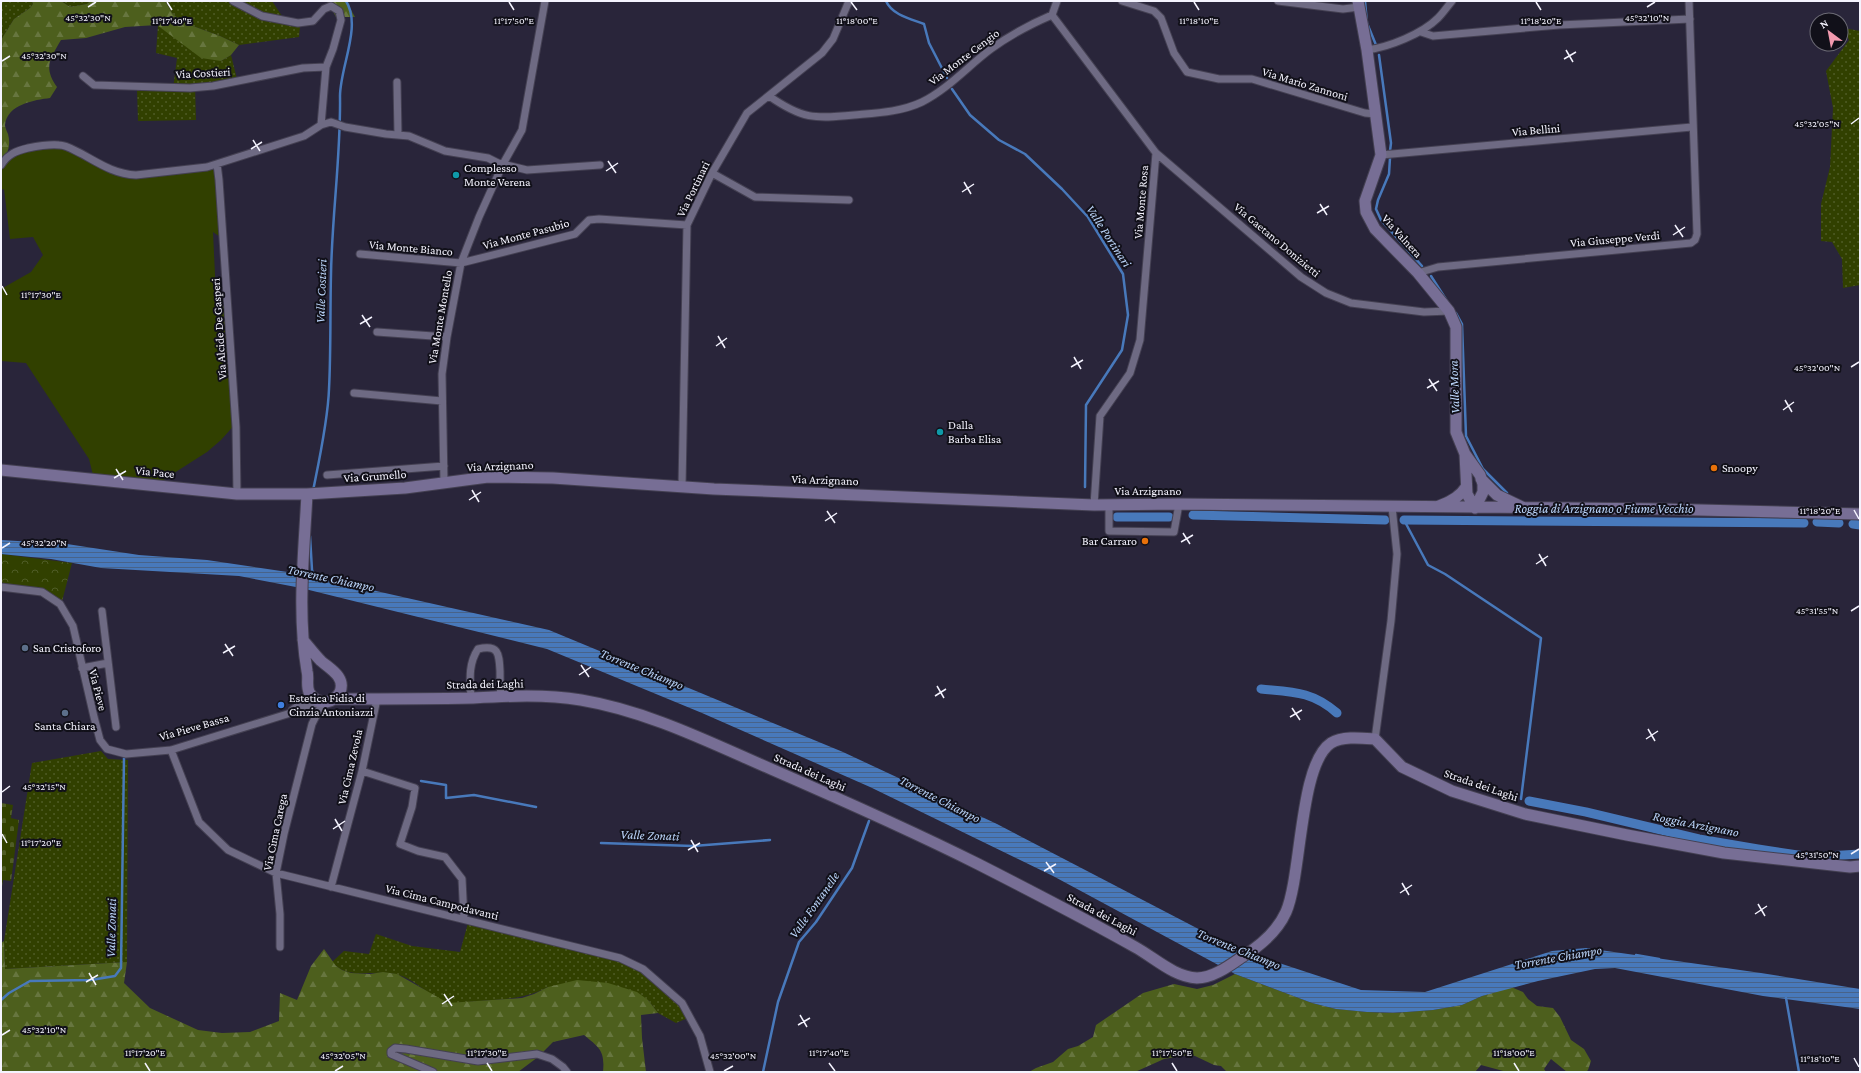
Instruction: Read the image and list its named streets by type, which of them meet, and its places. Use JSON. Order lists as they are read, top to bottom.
{
  "streets": {
    "street": [
      "Via Monte Cengio",
      "Via Costieri",
      "Via Mario Zannoni",
      "Via Bellini",
      "Via Portinari",
      "Via Monte Rosa",
      "Via Monte Pasubio",
      "Via Valnera",
      "Via Giuseppe Verdi",
      "Via Gaetano Donizietti",
      "Via Monte Bianco",
      "Via Monte Montello",
      "Via Alcide De Gasperi",
      "Via Arzignano",
      "Via Pace",
      "Via Grumello",
      "Strada dei Laghi",
      "Via Pieve",
      "Via Pieve Bassa",
      "Via Cima Zevola",
      "Via Cima Carega",
      "Via Cima Campodavanti"
    ]
  },
  "crossings": [
    ["Via Monte Cengio", "Via Portinari"],
    ["Via Mario Zannoni", "Via Valnera"],
    ["Via Bellini", "Via Valnera"],
    ["Via Bellini", "Via Giuseppe Verdi"],
    ["Via Portinari", "Via Monte Pasubio"],
    ["Via Portinari", "Via Arzignano"],
    ["Via Monte Rosa", "Via Gaetano Donizietti"],
    ["Via Monte Rosa", "Via Arzignano"],
    ["Via Monte Pasubio", "Via Monte Bianco"],
    ["Via Monte Pasubio", "Via Monte Montello"],
    ["Via Valnera", "Via Giuseppe Verdi"],
    ["Via Valnera", "Via Gaetano Donizietti"],
    ["Via Valnera", "Via Arzignano"],
    ["Via Monte Bianco", "Via Monte Montello"],
    ["Via Monte Montello", "Via Arzignano"],
    ["Via Monte Montello", "Via Grumello"],
    ["Via Alcide De Gasperi", "Via Pace"],
    ["Via Arzignano", "Via Grumello"],
    ["Via Pace", "Via Grumello"],
    ["Strada dei Laghi", "Via Pieve Bassa"],
    ["Strada dei Laghi", "Via Cima Zevola"],
    ["Strada dei Laghi", "Via Cima Carega"],
    ["Via Pieve", "Via Pieve Bassa"],
    ["Via Pieve Bassa", "Via Cima Carega"],
    ["Via Pieve Bassa", "Via Cima Campodavanti"],
    ["Via Cima Zevola", "Via Cima Campodavanti"],
    ["Via Cima Carega", "Via Cima Campodavanti"]
  ],
  "water": [
    "Valle Portinari",
    "Valle Costieri",
    "Valle Mora",
    "Roggia di Arzignano o Fiume Vecchio",
    "Torrente Chiampo",
    "Roggia Arzignano",
    "Valle Zonati",
    "Valle Fontanelle"
  ],
  "places": [
    "Complesso Monte Verena",
    "Dalla Barba Elisa",
    "Snoopy",
    "Bar Carraro",
    "San Cristoforo",
    "Estetica Fidia di Cinzia Antoniazzi",
    "Santa Chiara"
  ],
  "north": "top left",
  "coordinates": [
    "45°32'30\"N",
    "45°32'10\"N",
    "11°17'40\"E",
    "11°17'50\"E",
    "11°18'00\"E",
    "11°18'10\"E",
    "11°18'20\"E",
    "45°32'05\"N",
    "11°17'30\"E",
    "45°32'00\"N",
    "45°32'20\"N",
    "45°31'55\"N",
    "45°32'15\"N",
    "11°17'20\"E",
    "45°31'50\"N"
  ]
}
